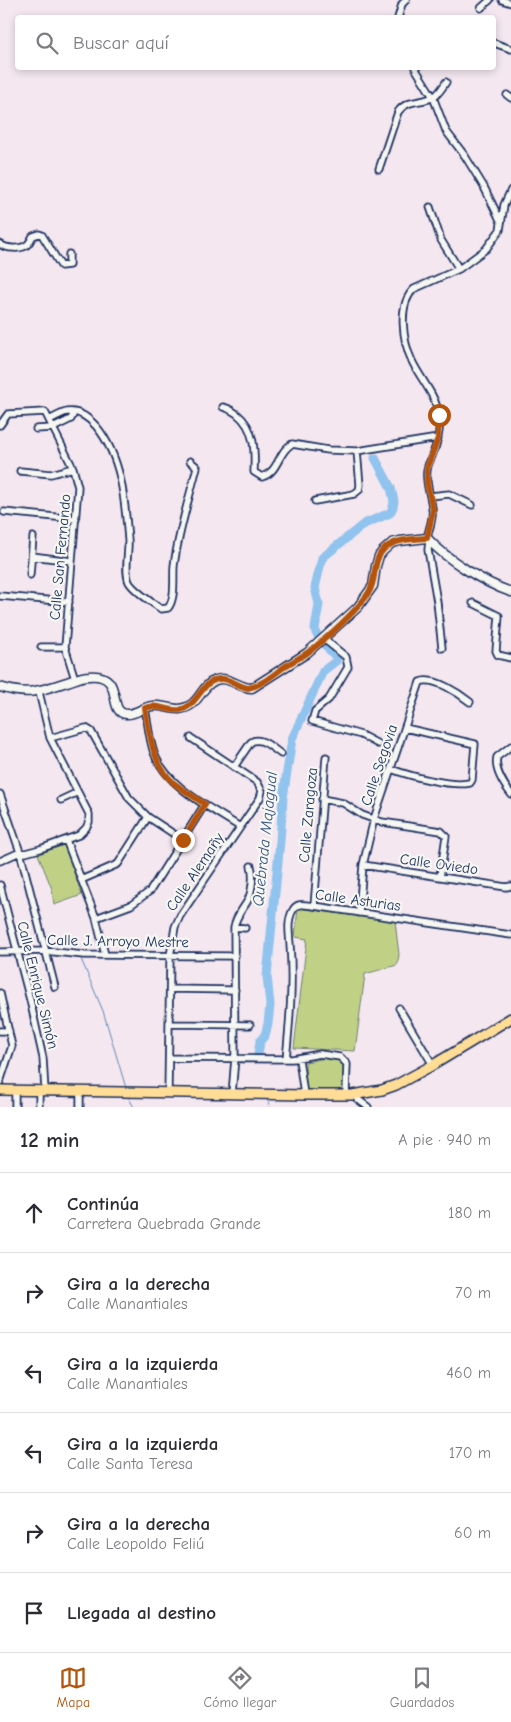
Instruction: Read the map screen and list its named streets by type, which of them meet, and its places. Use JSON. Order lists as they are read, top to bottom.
{
  "streets": {
    "street": [
      "Calle San Fernando",
      "Calle Segovia",
      "Calle Zaragoza",
      "Calle Oviedo",
      "Calle Alemañy",
      "Calle Asturias",
      "Calle J. Arroyo Mestre",
      "Calle Enrique Simón"
    ]
  },
  "crossings": [
    ["Calle Segovia", "Calle Oviedo"],
    ["Calle Segovia", "Calle Asturias"],
    ["Calle Zaragoza", "Calle Asturias"],
    ["Calle Alemañy", "Calle J. Arroyo Mestre"],
    ["Calle J. Arroyo Mestre", "Calle Enrique Simón"]
  ],
  "water": ["Quebrada Majagual"],
  "page": {
    "search": "Buscar aquí",
    "heading": ["12 min", "A pie · 940 m"],
    "list": [
      ["Continúa", "Carretera Quebrada Grande", "180 m"],
      ["Gira a la derecha", "Calle Manantiales", "70 m"],
      ["Gira a la izquierda", "Calle Manantiales", "460 m"],
      ["Gira a la izquierda", "Calle Santa Teresa", "170 m"],
      ["Gira a la derecha", "Calle Leopoldo Feliú", "60 m"],
      "Llegada al destino"
    ],
    "nav": ["Mapa", "Cómo llegar", "Guardados"]
  }
}
